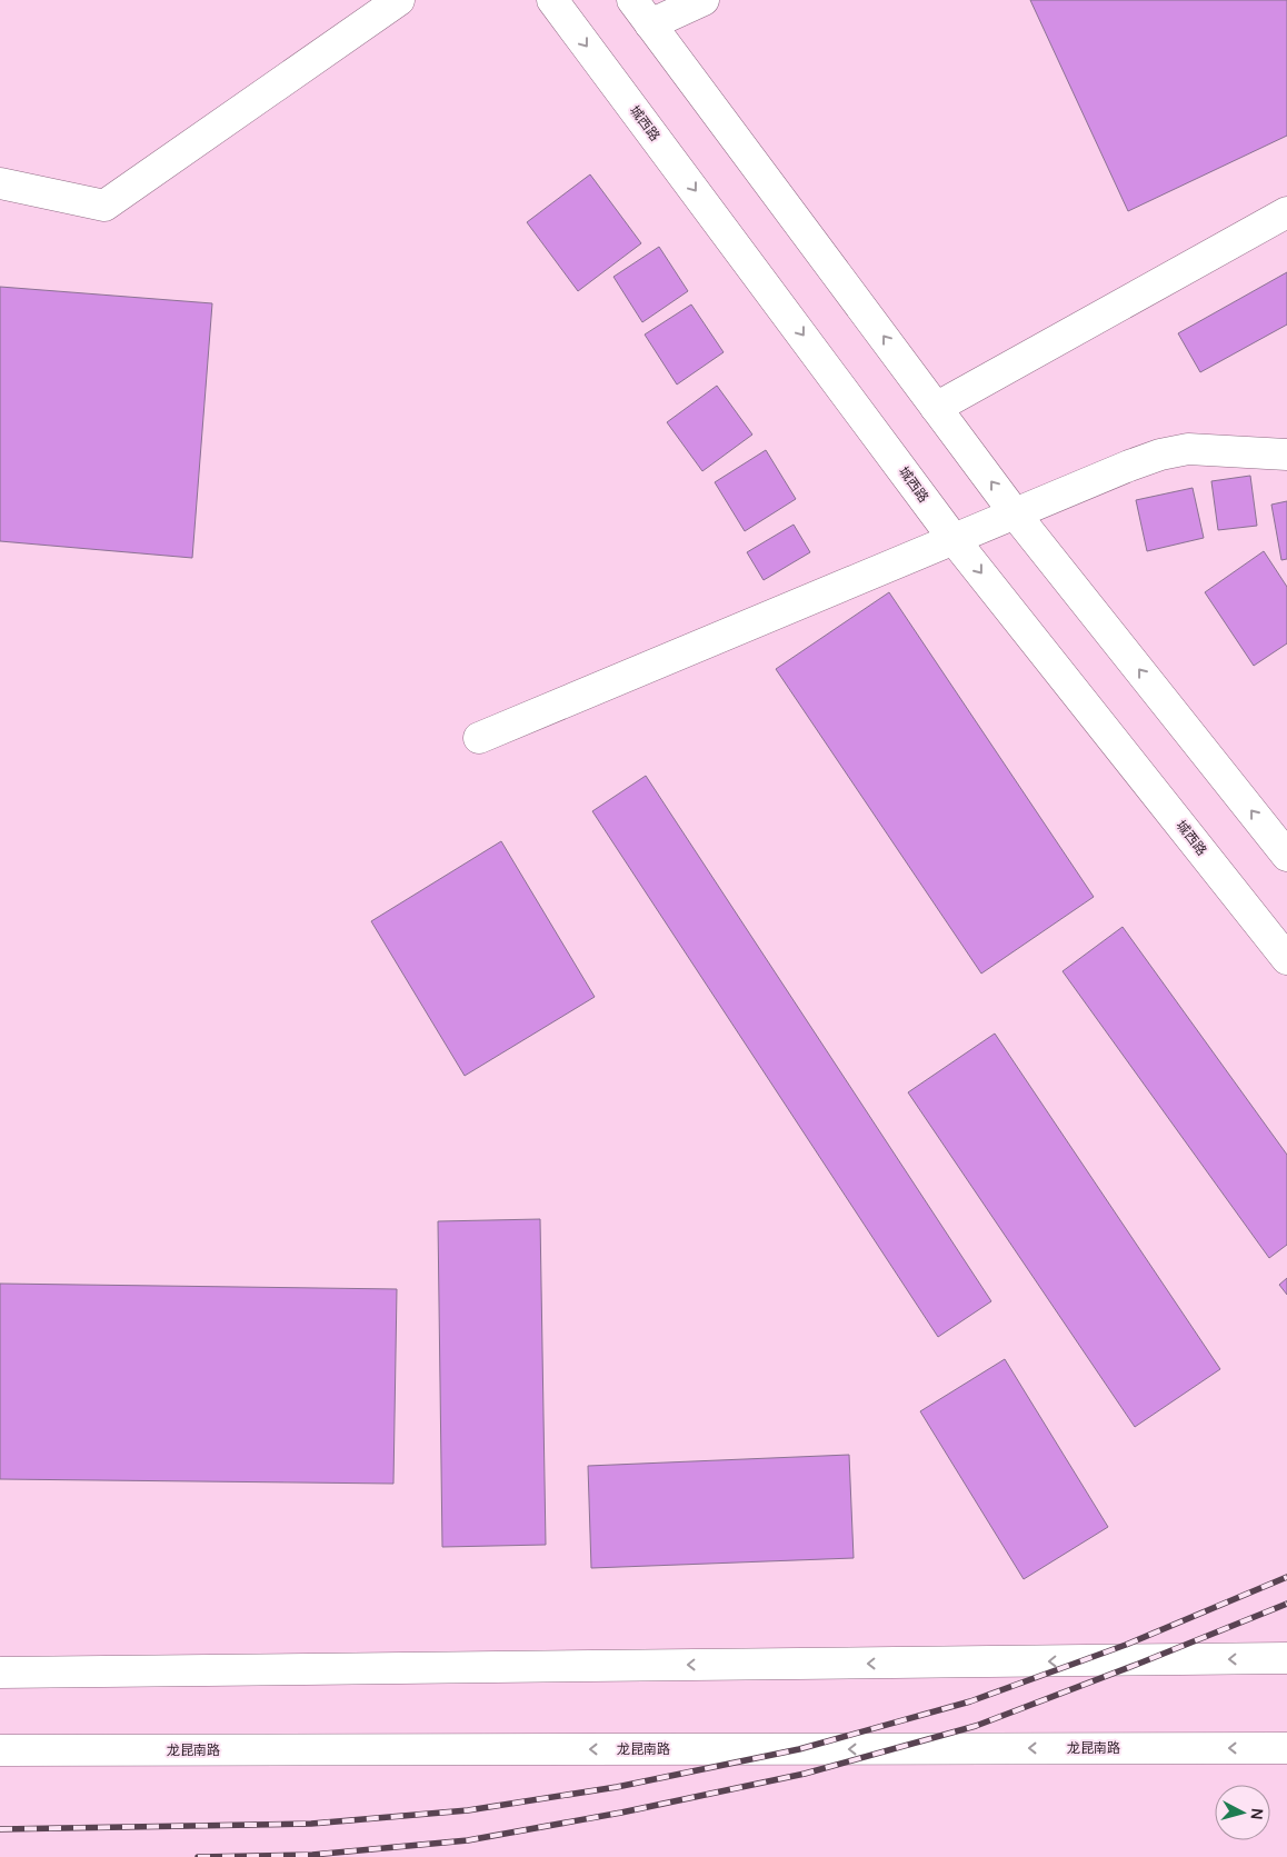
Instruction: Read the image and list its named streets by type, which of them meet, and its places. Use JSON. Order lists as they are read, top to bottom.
{
  "streets": {
    "main road": ["城西路", "龙昆南路"]
  },
  "north": "right"
}
